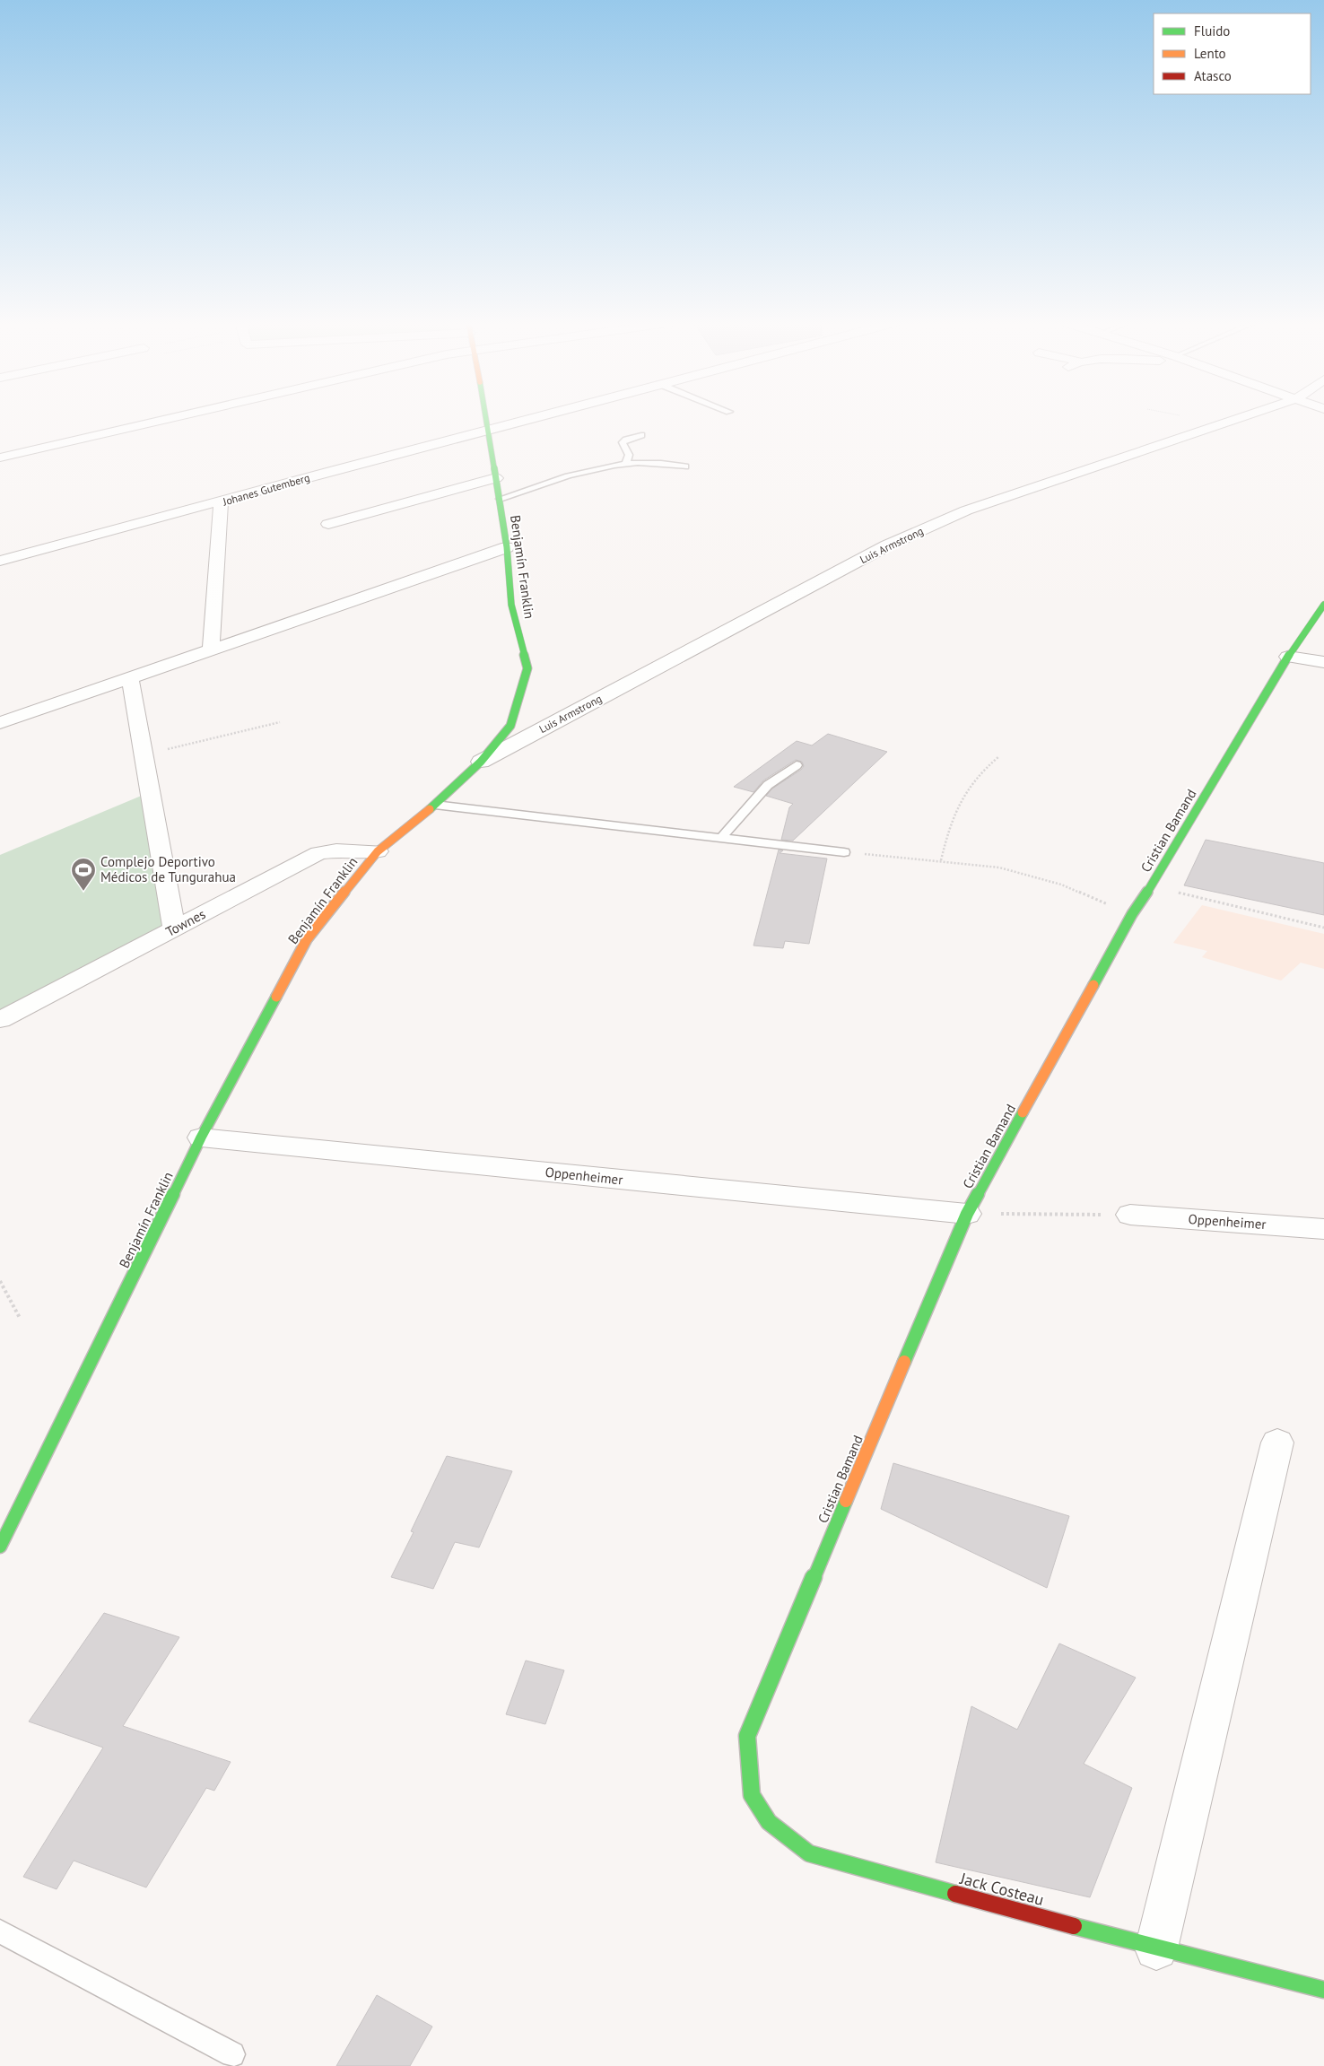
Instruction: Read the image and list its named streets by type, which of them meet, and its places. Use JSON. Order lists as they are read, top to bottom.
{
  "streets": {
    "street": [
      "Johanes Gutemberg",
      "Luis Armstrong",
      "Benjamín Franklin",
      "Cristian Bamand",
      "Townes",
      "Oppenheimer",
      "Jack Costeau"
    ]
  },
  "crossings": [
    ["Johanes Gutemberg", "Benjamín Franklin"],
    ["Luis Armstrong", "Benjamín Franklin"],
    ["Benjamín Franklin", "Townes"],
    ["Benjamín Franklin", "Oppenheimer"],
    ["Cristian Bamand", "Oppenheimer"],
    ["Cristian Bamand", "Jack Costeau"]
  ],
  "places": {
    "sports": ["Complejo Deportivo Médicos de Tungurahua"]
  },
  "legend": ["Fluido", "Lento", "Atasco"]
}
